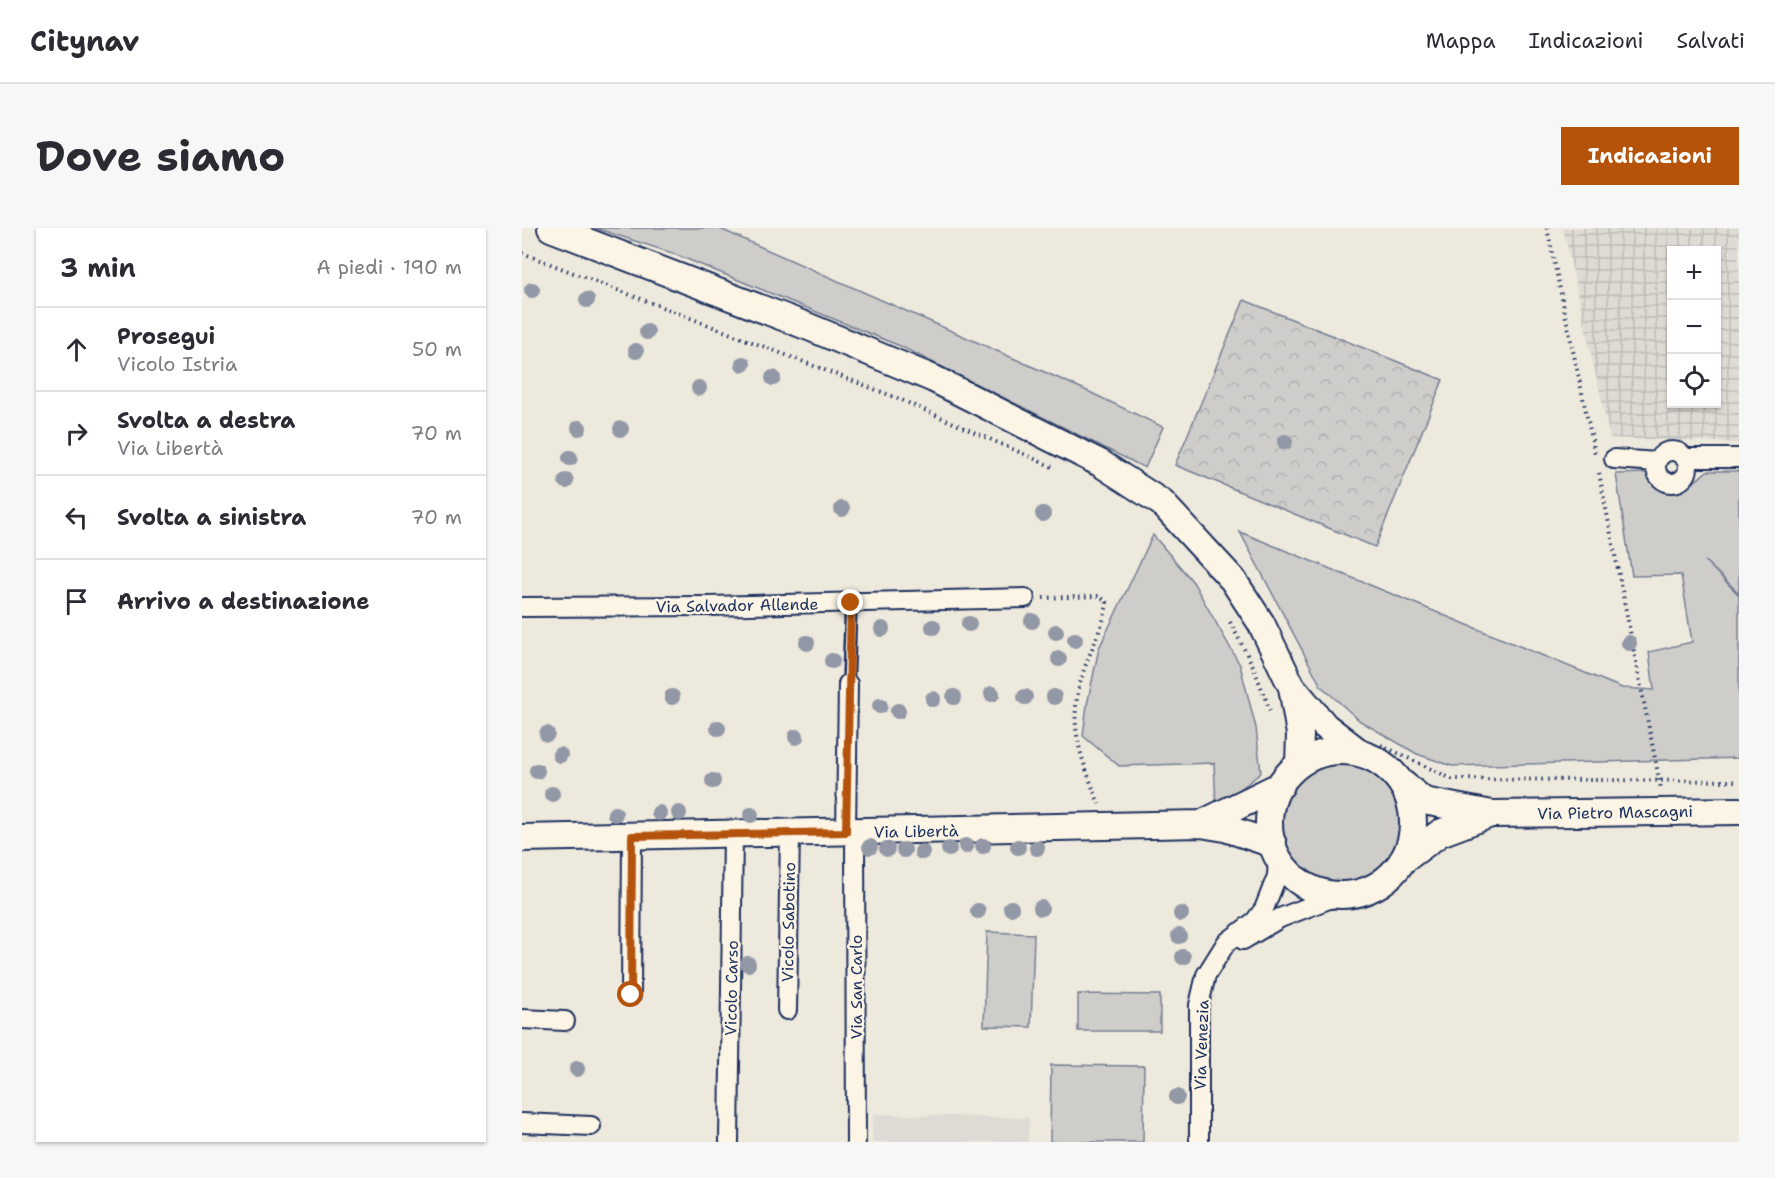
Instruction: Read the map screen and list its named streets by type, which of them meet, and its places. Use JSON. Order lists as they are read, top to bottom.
{
  "streets": {
    "main road": ["Via Pietro Mascagni", "Via Libertà"],
    "street": [
      "Via Salvador Allende",
      "Vicolo Sabotino",
      "Via San Carlo",
      "Vicolo Carso",
      "Via Venezia"
    ]
  },
  "crossings": [
    ["Via Pietro Mascagni", "Via Libertà"],
    ["Via Pietro Mascagni", "Via Venezia"],
    ["Via Libertà", "Vicolo Sabotino"],
    ["Via Libertà", "Via San Carlo"],
    ["Via Libertà", "Vicolo Carso"],
    ["Via Libertà", "Via Venezia"]
  ],
  "page": {
    "header": "Citynav",
    "nav": ["Mappa", "Indicazioni", "Salvati"],
    "buttons": "Indicazioni",
    "title": "Dove siamo",
    "heading": ["3 min", "A piedi · 190 m"],
    "map_buttons": ["+", "−"],
    "list": [
      ["Prosegui", "Vicolo Istria", "50 m"],
      ["Svolta a destra", "Via Libertà", "70 m"],
      ["Svolta a sinistra", "70 m"],
      "Arrivo a destinazione"
    ]
  }
}
